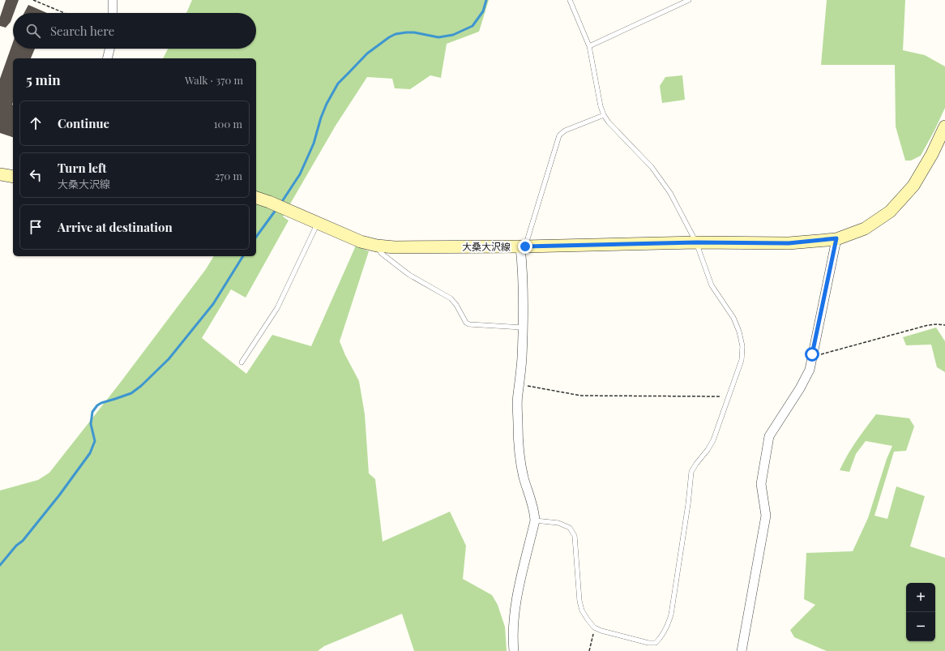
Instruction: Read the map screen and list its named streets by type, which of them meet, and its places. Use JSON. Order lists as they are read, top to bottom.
{
  "streets": {
    "main road": ["大桑大沢線"]
  },
  "page": {
    "search": "Search here",
    "heading": ["5 min", "Walk · 370 m"],
    "list": [
      ["Continue", "100 m"],
      ["Turn left", "大桑大沢線", "270 m"],
      "Arrive at destination"
    ],
    "map_buttons": ["+", "−"]
  }
}
